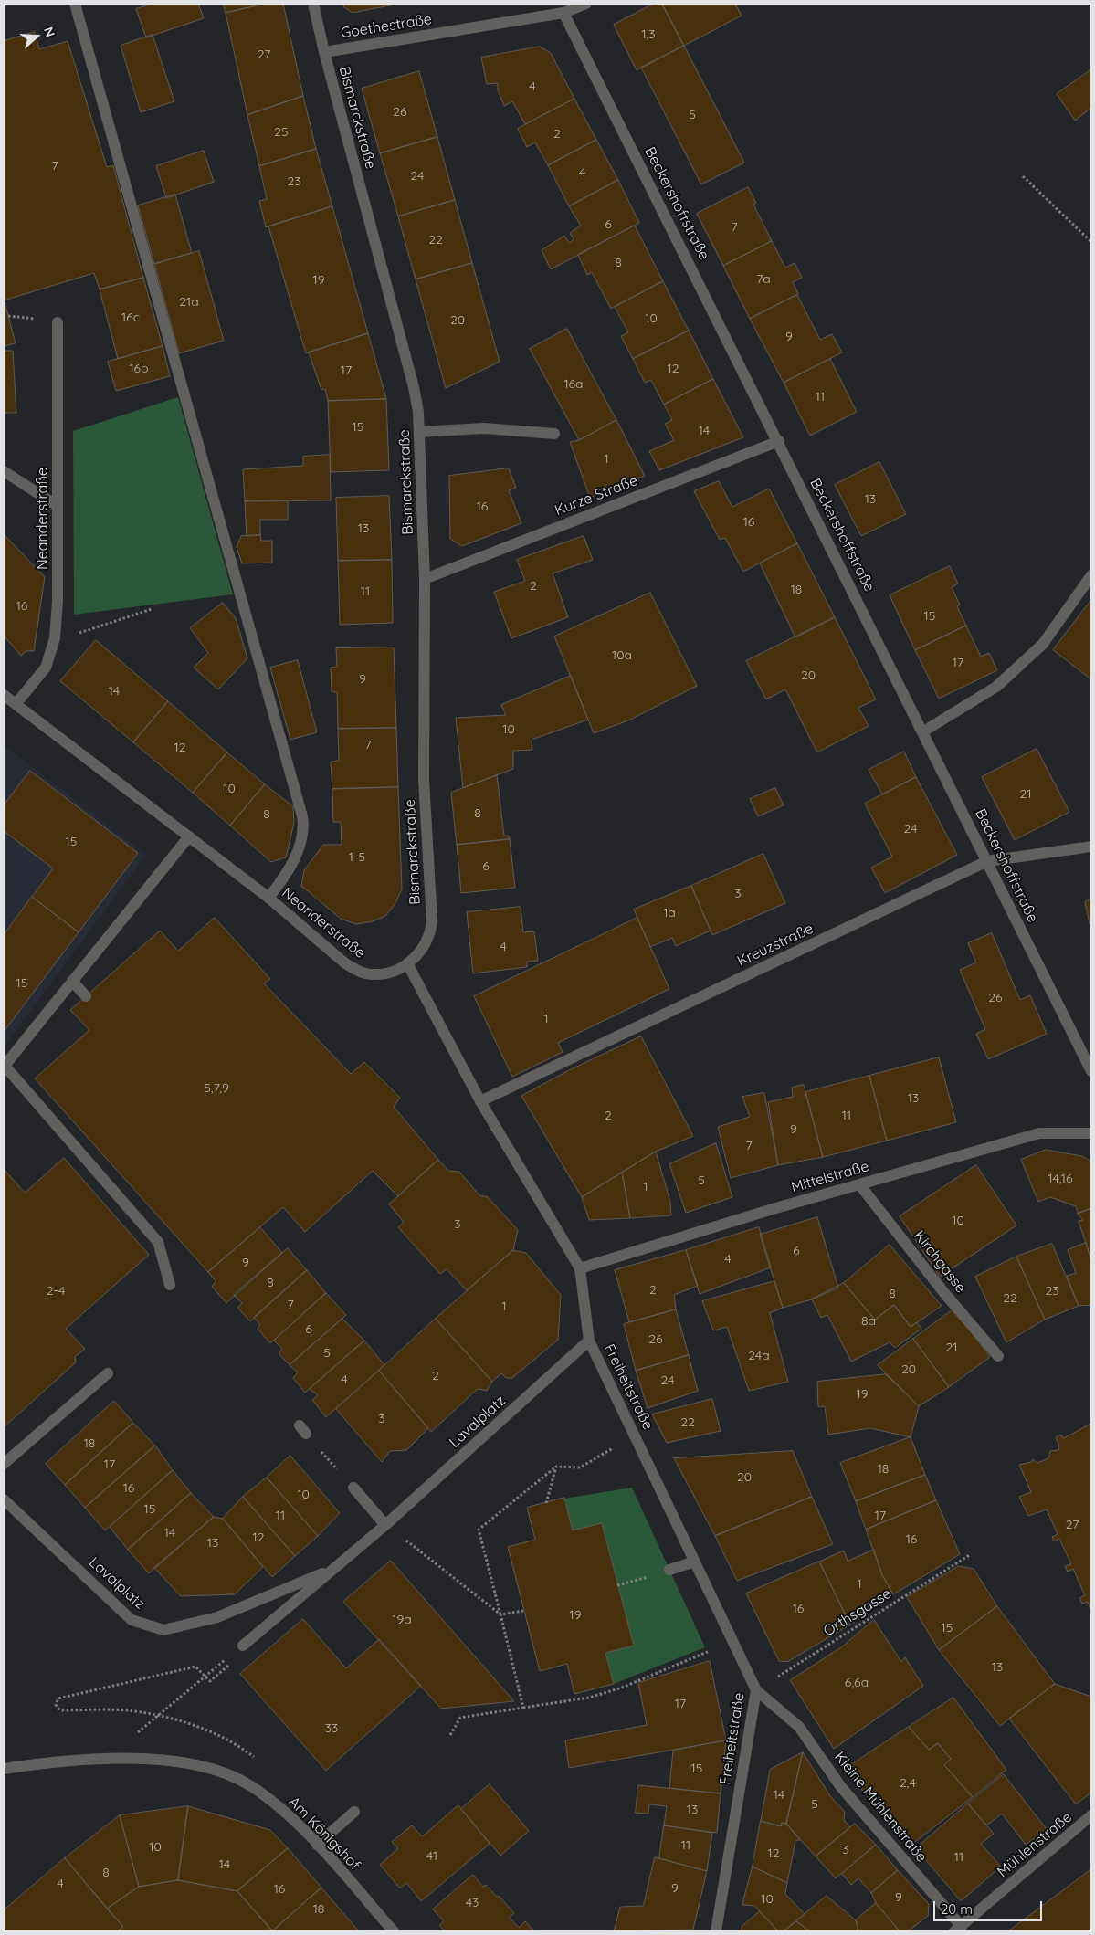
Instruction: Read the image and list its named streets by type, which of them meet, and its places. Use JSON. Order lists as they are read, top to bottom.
{
  "streets": {
    "street": [
      "Goethestraße",
      "Bismarckstraße",
      "Beckershoffstraße",
      "Kurze Straße",
      "Neanderstraße",
      "Kreuzstraße",
      "Mittelstraße",
      "Kirchgasse",
      "Freiheitstraße",
      "Lavalplatz",
      "Kleine Mühlenstraße",
      "Am Königshof",
      "Mühlenstraße"
    ],
    "path": ["Orthsgasse"]
  },
  "crossings": [
    ["Goethestraße", "Bismarckstraße"],
    ["Goethestraße", "Beckershoffstraße"],
    ["Bismarckstraße", "Kurze Straße"],
    ["Bismarckstraße", "Neanderstraße"],
    ["Beckershoffstraße", "Kurze Straße"],
    ["Beckershoffstraße", "Kreuzstraße"],
    ["Mittelstraße", "Kirchgasse"],
    ["Mittelstraße", "Freiheitstraße"],
    ["Freiheitstraße", "Lavalplatz"],
    ["Freiheitstraße", "Orthsgasse"],
    ["Freiheitstraße", "Kleine Mühlenstraße"],
    ["Orthsgasse", "Kleine Mühlenstraße"],
    ["Kleine Mühlenstraße", "Mühlenstraße"]
  ],
  "house_numbers": [
    "1,3",
    "27",
    "4",
    "26",
    "5",
    "25",
    "2",
    "7",
    "4",
    "24",
    "23",
    "6",
    "7",
    "22",
    "8",
    "7a",
    "19",
    "21a",
    "16c",
    "10",
    "20",
    "9",
    "16b",
    "12",
    "17",
    "16a",
    "11",
    "15",
    "14",
    "1",
    "13",
    "16",
    "16",
    "13",
    "2",
    "18",
    "11",
    "16",
    "15",
    "10a",
    "17",
    "20",
    "9",
    "14",
    "10",
    "7",
    "12",
    "10",
    "21",
    "8",
    "8",
    "24",
    "15",
    "1-5",
    "6",
    "3",
    "1a",
    "4",
    "15",
    "26",
    "1",
    "5,7,9",
    "13",
    "2",
    "11",
    "9",
    "7",
    "14,16",
    "5",
    "1",
    "10",
    "3",
    "6",
    "4",
    "9",
    "8",
    "2",
    "2-4",
    "23",
    "8",
    "22",
    "7",
    "1",
    "8a",
    "6",
    "26",
    "21",
    "5",
    "24a",
    "20",
    "2",
    "4",
    "24",
    "19",
    "3",
    "22",
    "18",
    "17",
    "18",
    "20",
    "16",
    "10",
    "15",
    "11",
    "17",
    "27",
    "14",
    "12",
    "16",
    "13",
    "1",
    "16",
    "19",
    "19a",
    "15",
    "13",
    "6,6a",
    "17",
    "33",
    "15",
    "2,4",
    "14",
    "5",
    "13",
    "11",
    "10",
    "3",
    "12",
    "41",
    "11",
    "14",
    "8",
    "4",
    "9",
    "16",
    "9",
    "10",
    "43",
    "18"
  ],
  "scale_bar": "20 m",
  "north": "right"
}
